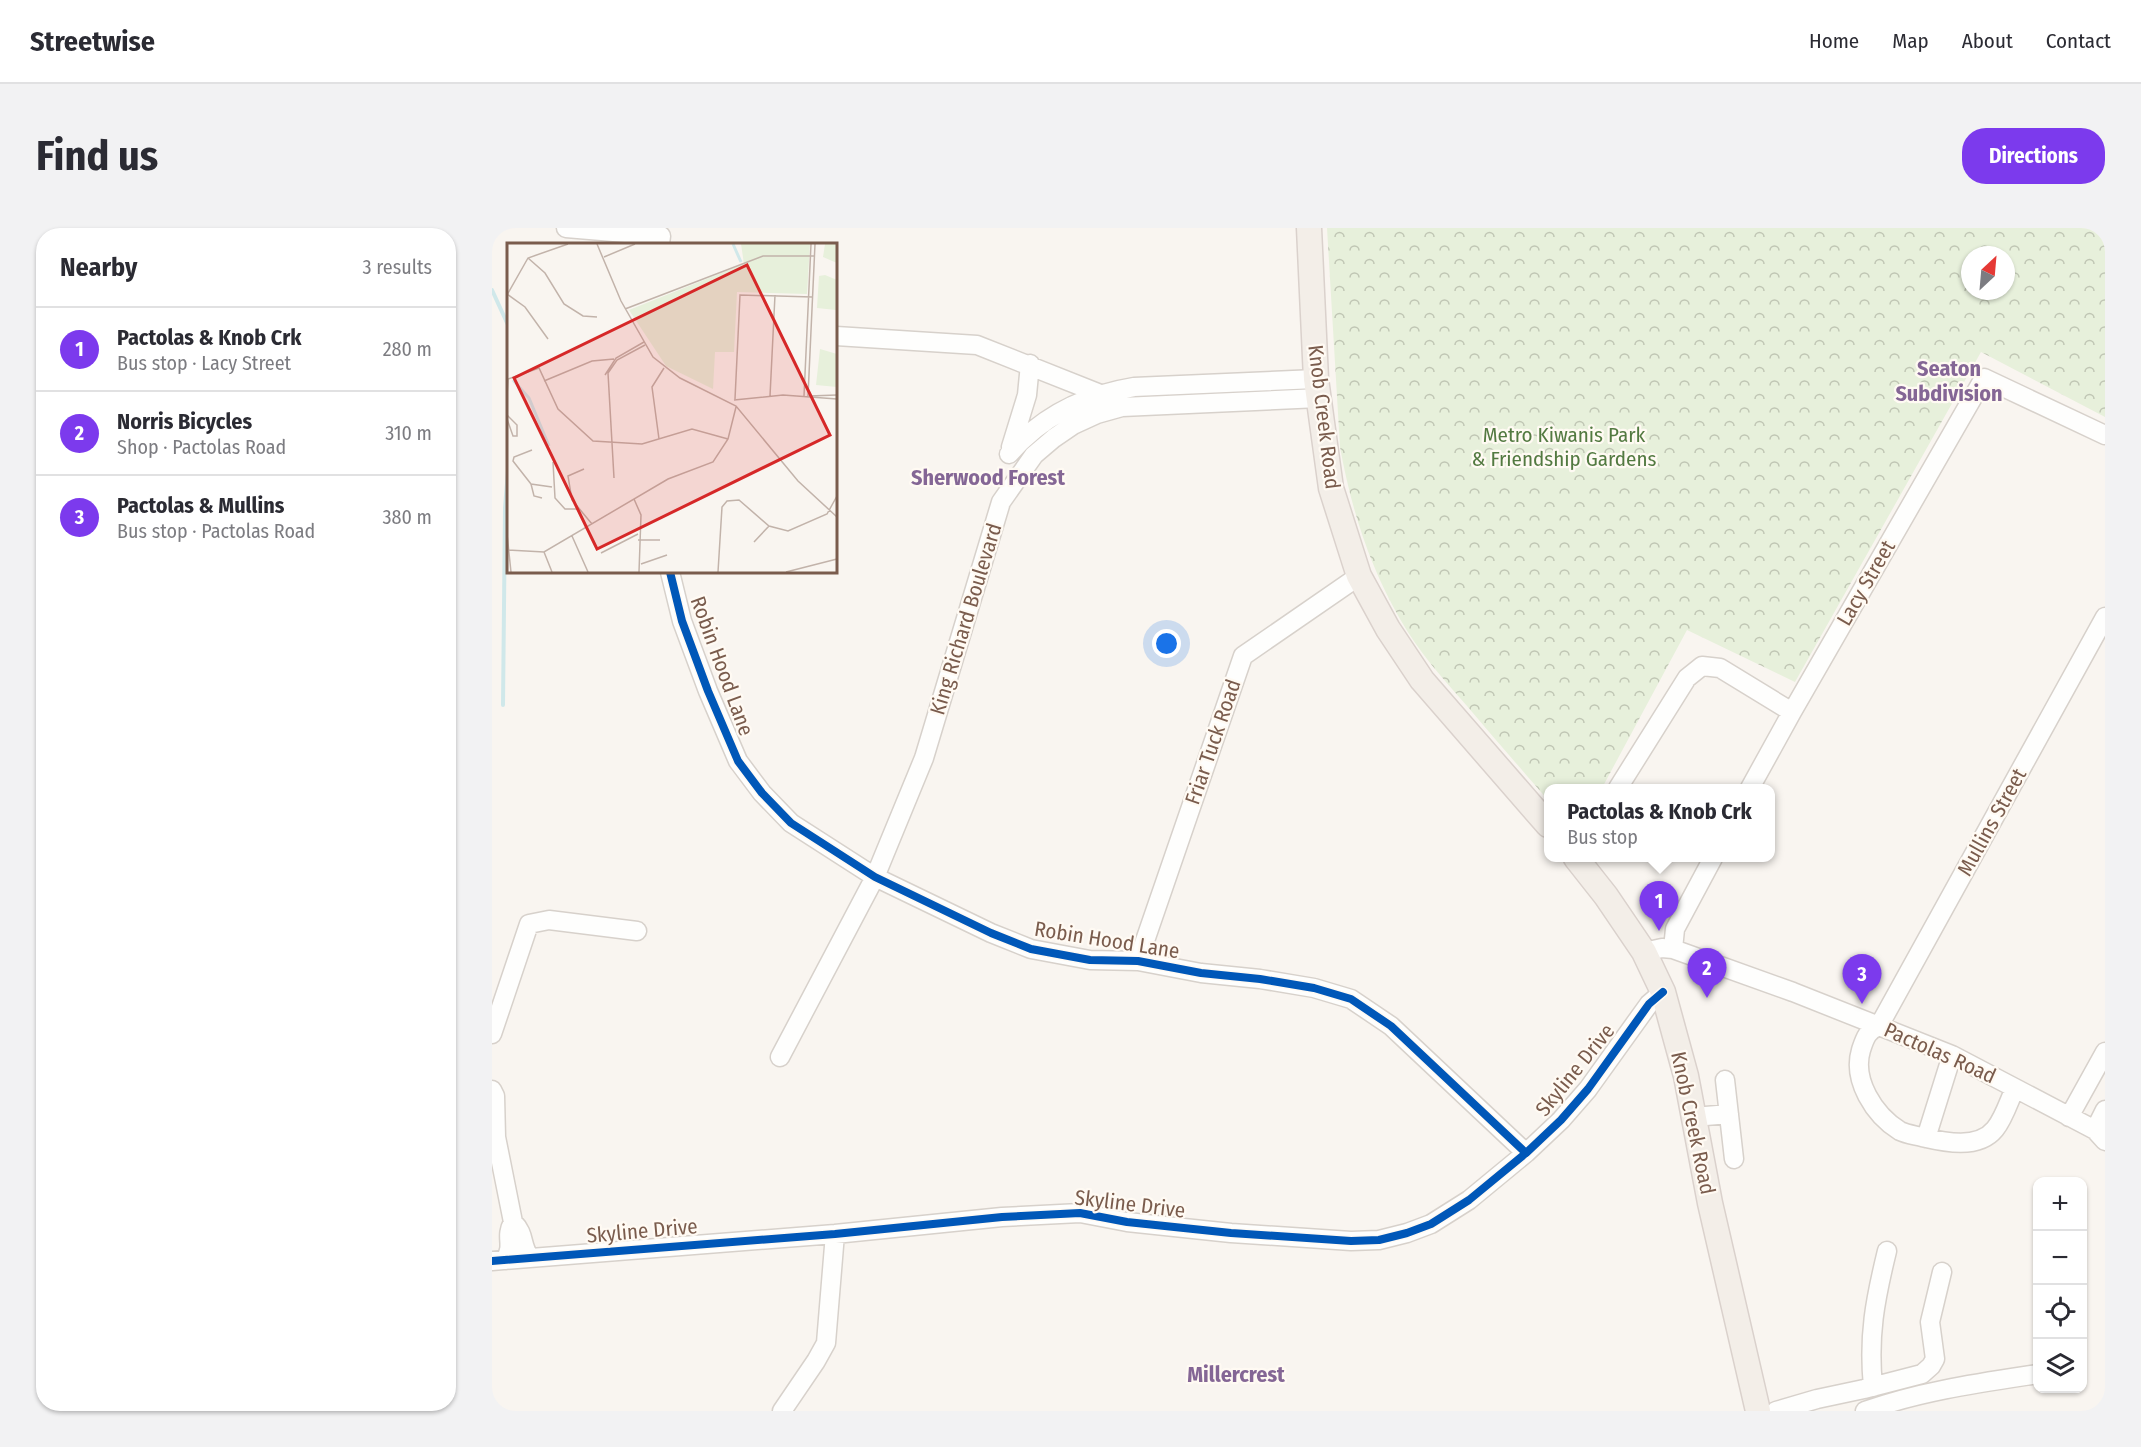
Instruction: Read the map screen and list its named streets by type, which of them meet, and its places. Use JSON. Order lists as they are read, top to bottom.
{
  "streets": {
    "main road": ["Knob Creek Road"],
    "street": [
      "Lacy Street",
      "King Richard Boulevard",
      "Robin Hood Lane",
      "Friar Tuck Road",
      "Mullins Street",
      "Pactolas Road",
      "Skyline Drive"
    ]
  },
  "crossings": [
    ["Knob Creek Road", "King Richard Boulevard"],
    ["Knob Creek Road", "Friar Tuck Road"],
    ["Knob Creek Road", "Pactolas Road"],
    ["Knob Creek Road", "Skyline Drive"],
    ["King Richard Boulevard", "Robin Hood Lane"],
    ["Robin Hood Lane", "Friar Tuck Road"],
    ["Robin Hood Lane", "Skyline Drive"],
    ["Mullins Street", "Pactolas Road"]
  ],
  "districts": ["Seaton Subdivision", "Sherwood Forest", "Millercrest"],
  "parks": ["Metro Kiwanis Park & Friendship Gardens"],
  "north": "top right",
  "page": {
    "header": "Streetwise",
    "nav": [
      "Home",
      "Map",
      "About",
      "Contact"
    ],
    "buttons": "Directions",
    "title": "Find us",
    "heading": ["Nearby", "3 results"],
    "list": [
      {
        "mark": "1",
        "name": "Pactolas & Knob Crk",
        "note": "Bus stop · Lacy Street",
        "value": "280 m"
      },
      {
        "mark": "2",
        "name": "Norris Bicycles",
        "note": "Shop · Pactolas Road",
        "value": "310 m"
      },
      {
        "mark": "3",
        "name": "Pactolas & Mullins",
        "note": "Bus stop · Pactolas Road",
        "value": "380 m"
      }
    ],
    "popup": ["Pactolas & Knob Crk", "Bus stop"],
    "pins": ["1", "2", "3"],
    "map_buttons": ["+", "−"]
  }
}
